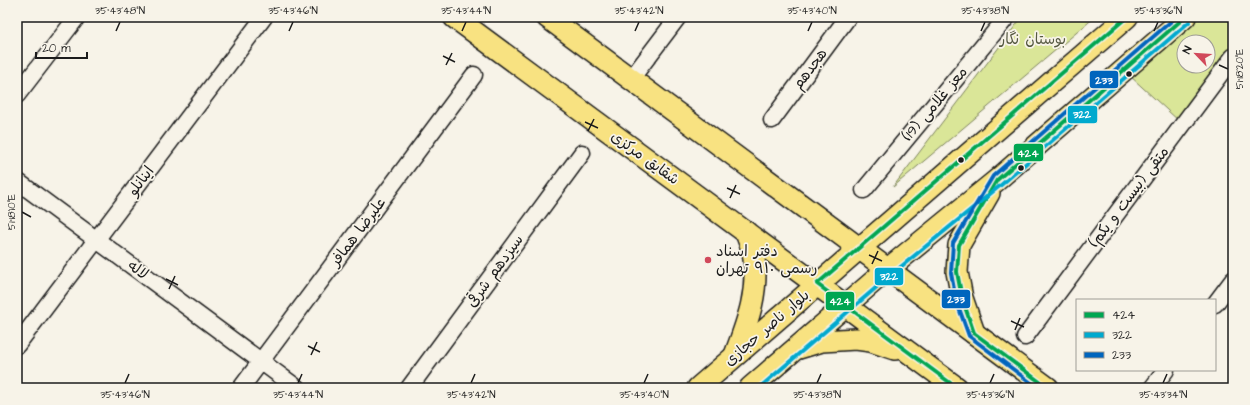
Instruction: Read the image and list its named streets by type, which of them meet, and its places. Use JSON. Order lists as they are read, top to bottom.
{
  "streets": {
    "main road": ["شقایق مرکزی", "بلوار ناصر حجازی"],
    "street": [
      "هجدهم",
      "معز غلامی (19)",
      "اینانلو",
      "متقی (بیست و یکم)",
      "علیرضا همافر",
      "لاله",
      "سیزدهم شرقی"
    ]
  },
  "crossings": [
    ["شقایق مرکزی", "بلوار ناصر حجازی"],
    ["اینانلو", "لاله"],
    ["علیرضا همافر", "لاله"]
  ],
  "parks": ["بوستان نگار"],
  "places": ["دفتر اسناد رسمی ۹۱۰ تهران"],
  "lines": ["transit line 424", "transit line 233", "transit line 322"],
  "legend": ["424", "322", "233"],
  "scale_bar": "20 m",
  "north": "top left",
  "coordinates": [
    "35°43'48\"N",
    "35°43'46\"N",
    "35°43'44\"N",
    "35°43'42\"N",
    "35°43'40\"N",
    "35°43'38\"N",
    "35°43'36\"N",
    "51°18'20\"E",
    "51°18'10\"E",
    "35°43'34\"N"
  ]
}
